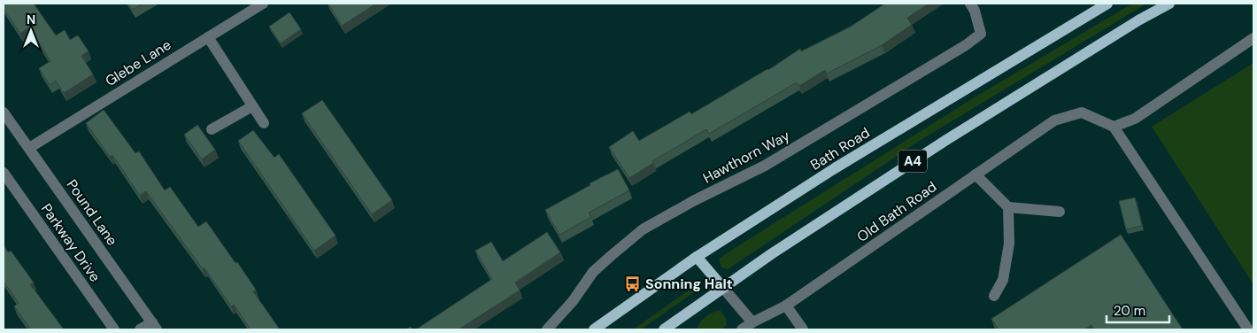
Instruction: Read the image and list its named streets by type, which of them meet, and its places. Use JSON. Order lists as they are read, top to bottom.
{
  "streets": {
    "main road": ["Bath Road", "A4"],
    "street": [
      "Glebe Lane",
      "Hawthorn Way",
      "Old Bath Road",
      "Pound Lane",
      "Parkway Drive"
    ]
  },
  "crossings": [
    ["Glebe Lane", "Pound Lane"]
  ],
  "places": {
    "bus stop": ["Sonning Halt"]
  },
  "scale_bar": "20 m",
  "north": "top"
}
